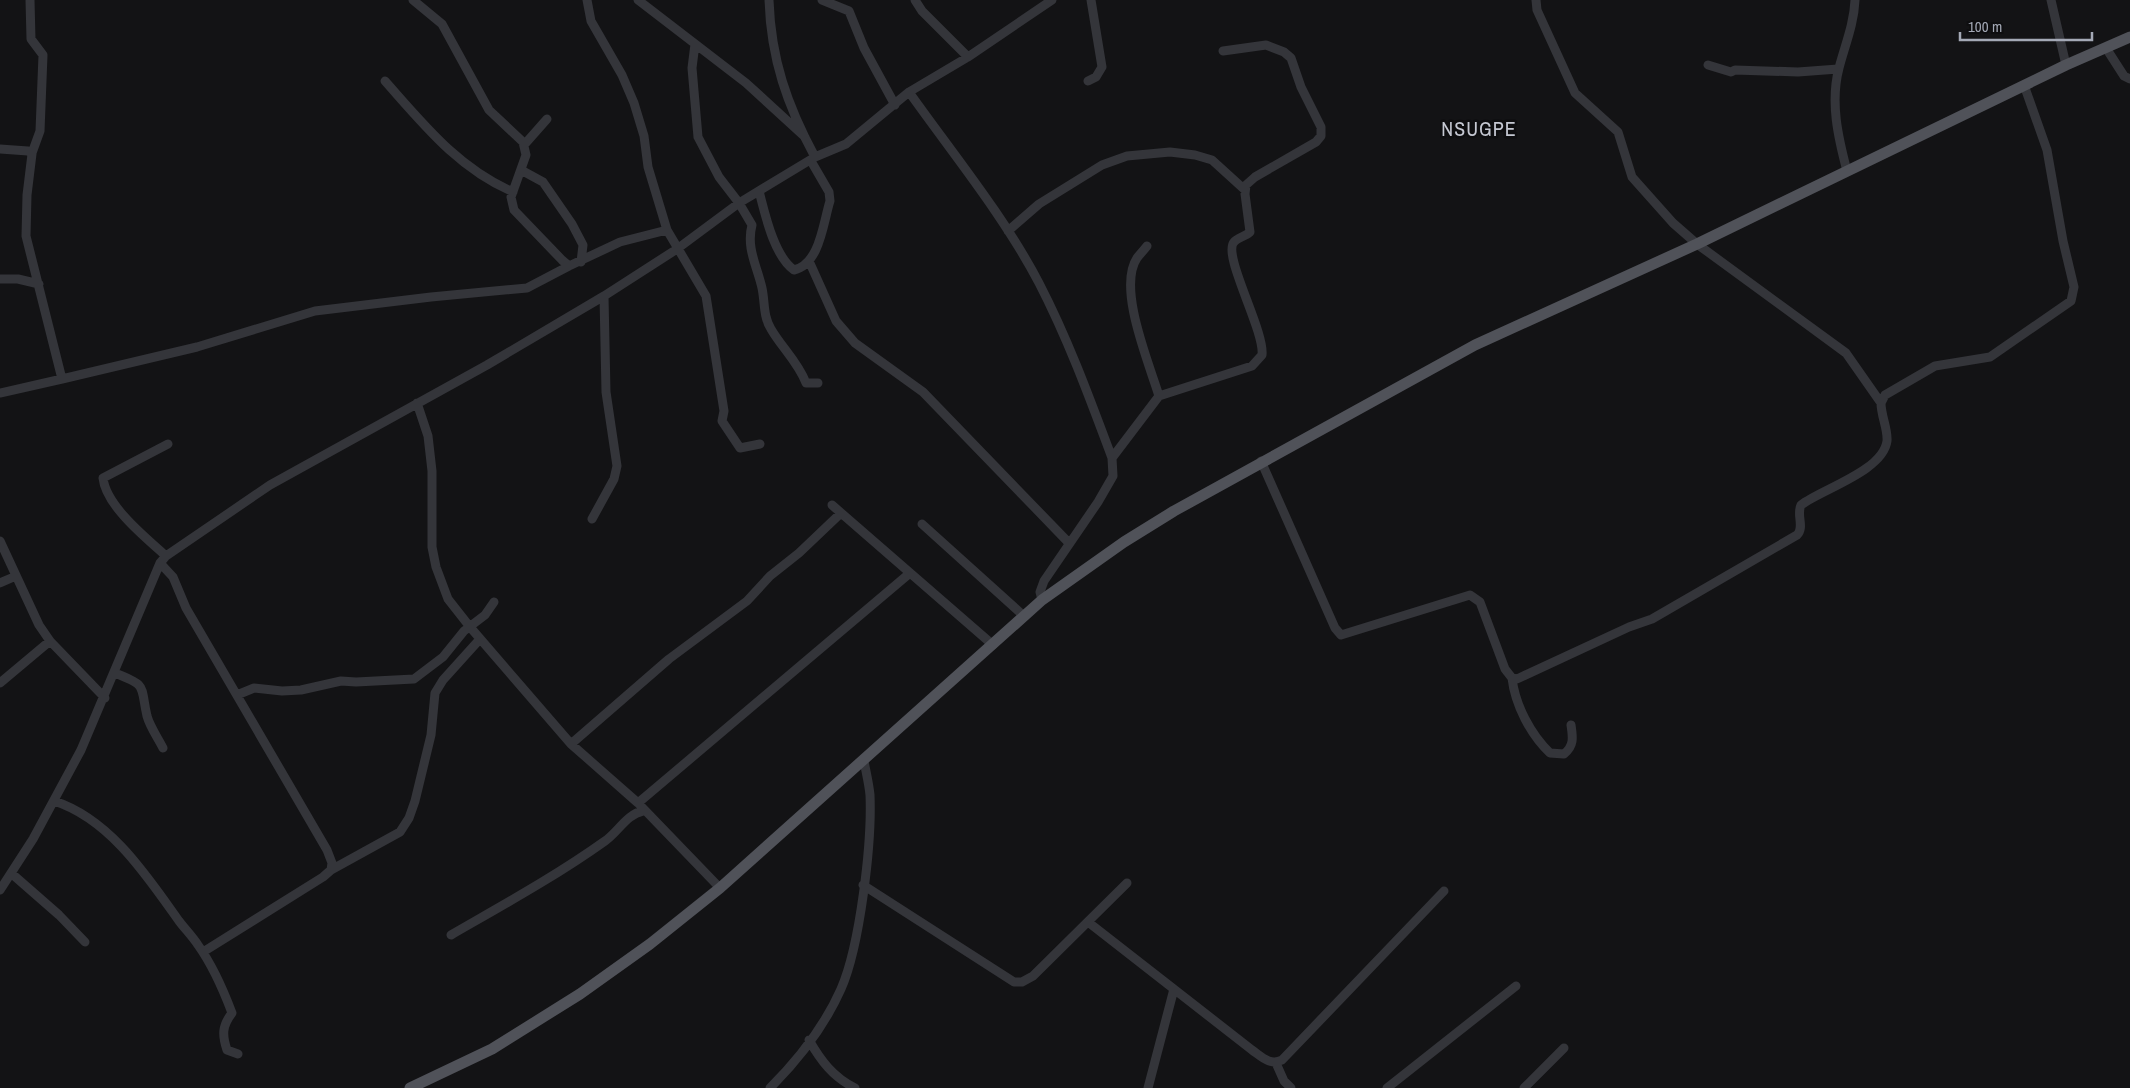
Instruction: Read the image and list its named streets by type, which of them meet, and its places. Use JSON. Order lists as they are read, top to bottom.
{
  "districts": ["NSUGPE"],
  "scale_bar": "100 m"
}
